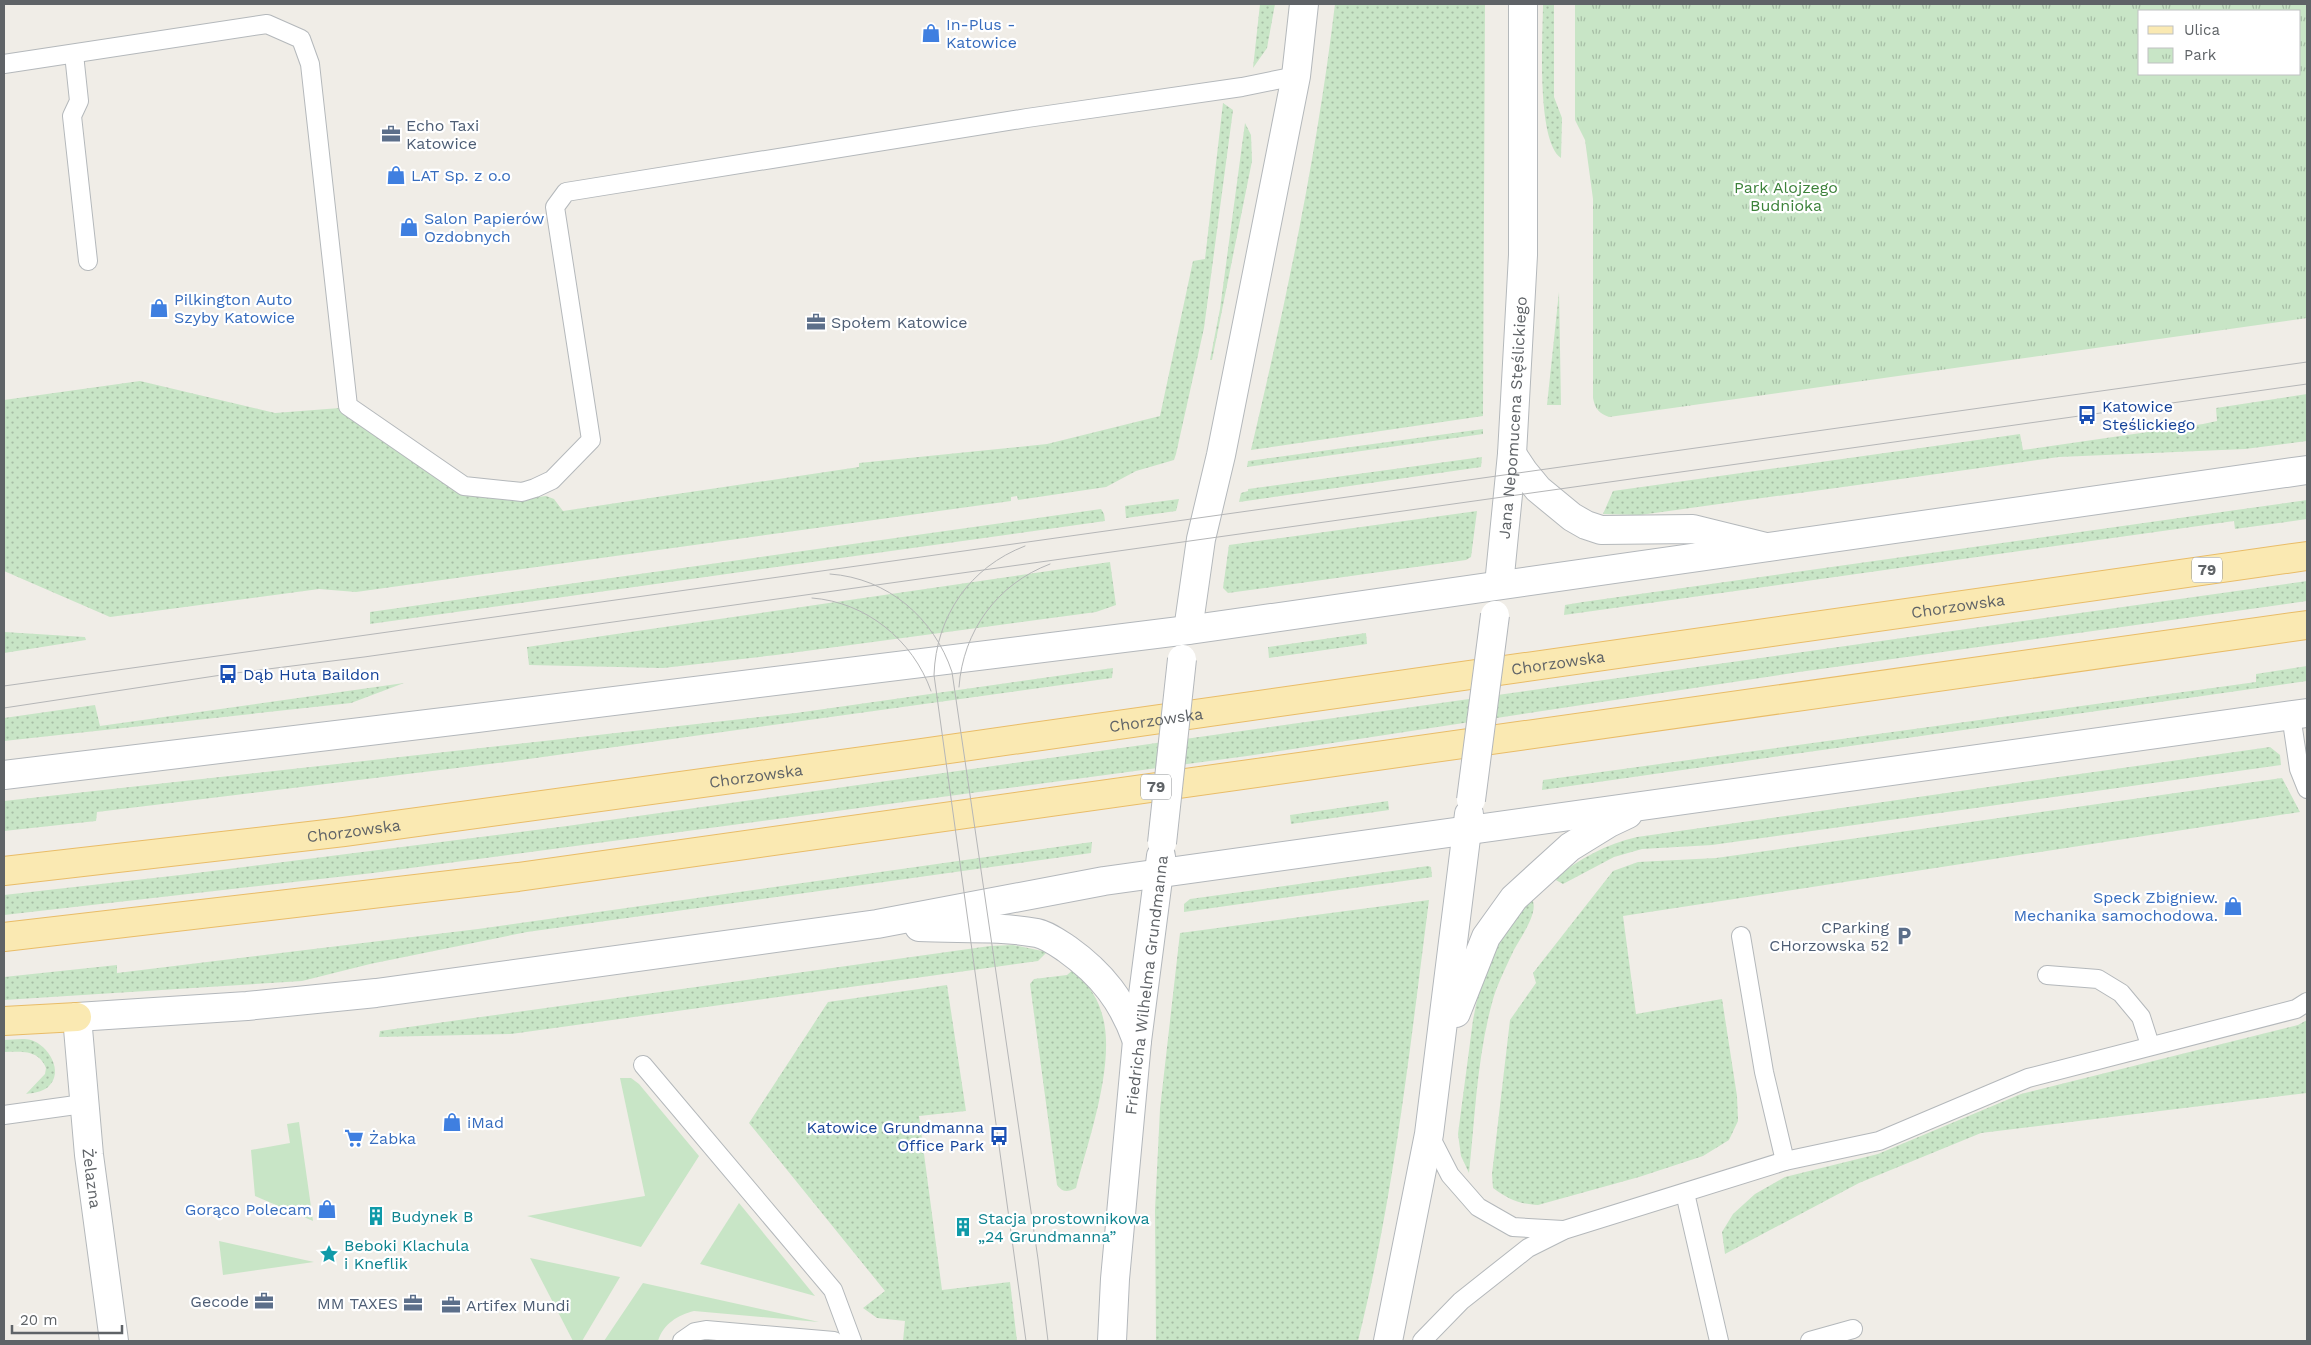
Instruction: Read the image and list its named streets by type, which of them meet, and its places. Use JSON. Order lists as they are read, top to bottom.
{
  "streets": {
    "main road": [
      "Jana Nepomucena Stęślickiego",
      "79",
      "Chorzowska",
      "Friedricha Wilhelma Grundmanna",
      "Żelazna"
    ]
  },
  "parks": ["Park Alojzego Budnioka"],
  "places": {
    "shop": [
      "In-Plus - Katowice",
      "LAT Sp. z o.o",
      "Salon Papierów Ozdobnych",
      "Pilkington Auto Szyby Katowice",
      "Speck Zbigniew. Mechanika samochodowa.",
      "iMad",
      "Gorąco Polecam"
    ],
    "office": [
      "Echo Taxi Katowice",
      "Społem Katowice",
      "Gecode",
      "MM TAXES",
      "Artifex Mundi"
    ],
    "bus stop": ["Katowice Stęślickiego", "Dąb Huta Baildon", "Katowice Grundmanna Office Park"],
    "parking": ["CParking CHorzowska 52"],
    "supermarket": ["Żabka"],
    "building": ["Budynek B", "Stacja prostownikowa „24 Grundmanna”"],
    "place": ["Beboki Klachula i Kneflik"]
  },
  "legend": ["Ulica", "Park"],
  "scale_bar": "20 m"
}
